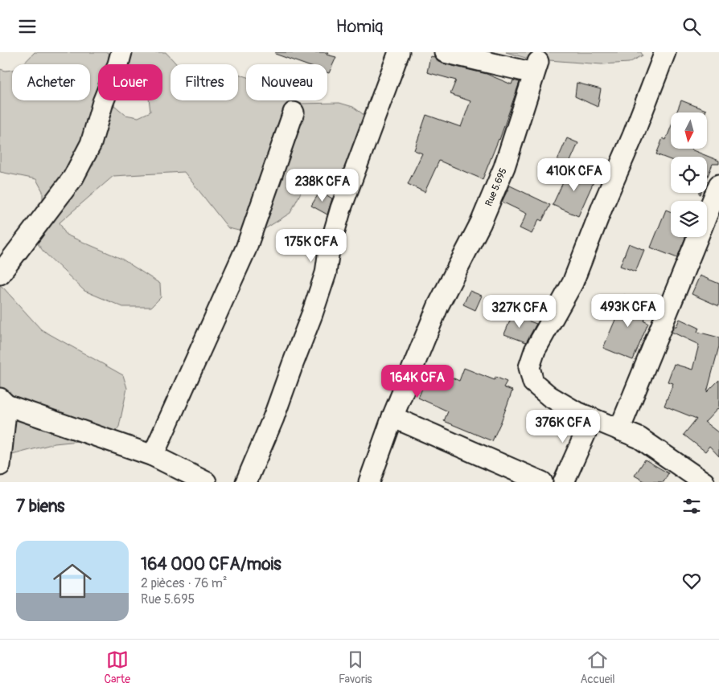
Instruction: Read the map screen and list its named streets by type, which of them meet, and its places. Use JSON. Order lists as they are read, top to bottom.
{
  "streets": {
    "street": ["Rue 5.695"]
  },
  "north": "bottom",
  "page": {
    "header": "Homiq",
    "chip": [
      "Acheter",
      "Louer",
      "Filtres",
      "Nouveau"
    ],
    "price": [
      "410K CFA",
      "238K CFA",
      "175K CFA",
      "493K CFA",
      "327K CFA",
      "164K CFA",
      "376K CFA"
    ],
    "heading": "7 biens",
    "list": [
      {
        "name": "164 000 CFA/mois",
        "note": "2 pièces · 76 m² · Rue 5.695"
      }
    ],
    "tabs": ["Carte", "Favoris", "Accueil"]
  }
}
